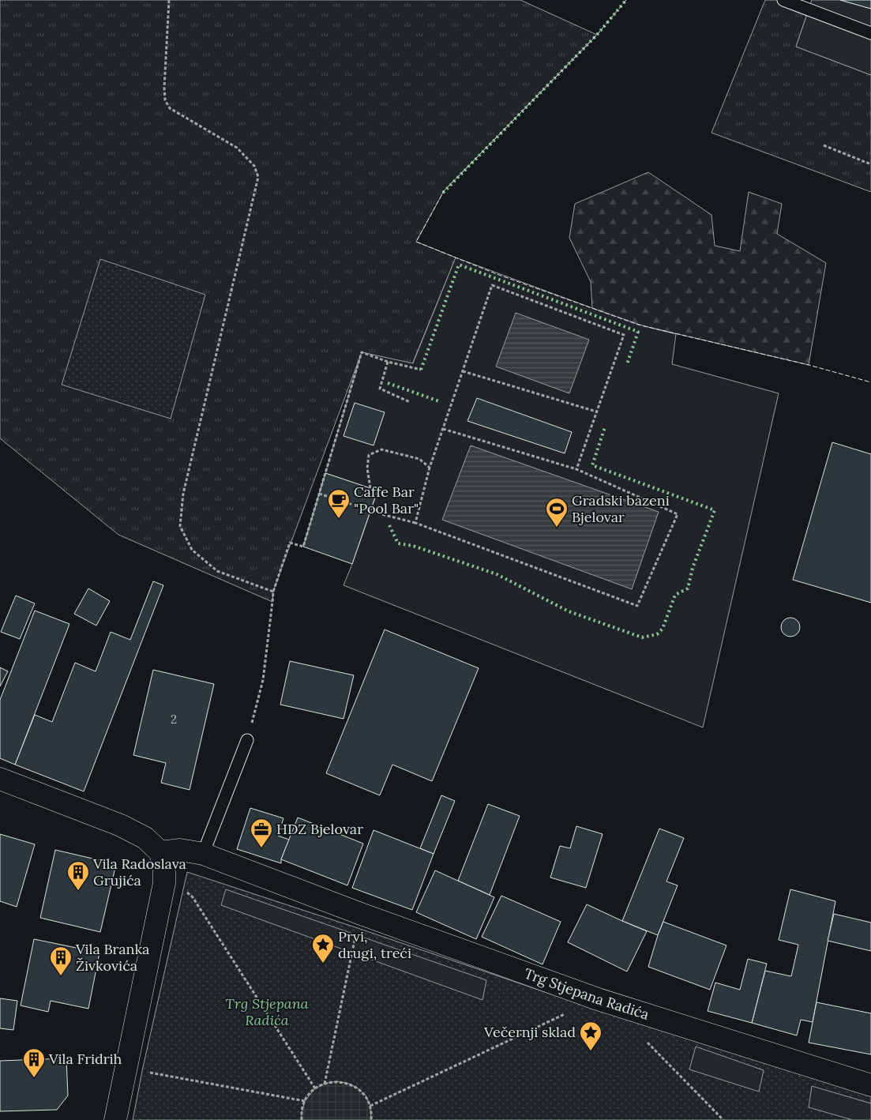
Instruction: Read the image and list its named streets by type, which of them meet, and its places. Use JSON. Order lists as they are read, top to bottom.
{
  "streets": {
    "street": ["Trg Stjepana Radića"]
  },
  "parks": ["Trg Stjepana Radića"],
  "places": {
    "cafe": ["Caffe Bar \"Pool Bar\""],
    "sports": ["Gradski bazeni Bjelovar"],
    "office": ["HDZ Bjelovar"],
    "building": ["Vila Radoslava Grujića", "Vila Branka Živkovića", "Vila Fridrih"],
    "place": ["Prvi, drugi, treći", "Večernji sklad"]
  },
  "house_numbers": ["2"]
}
